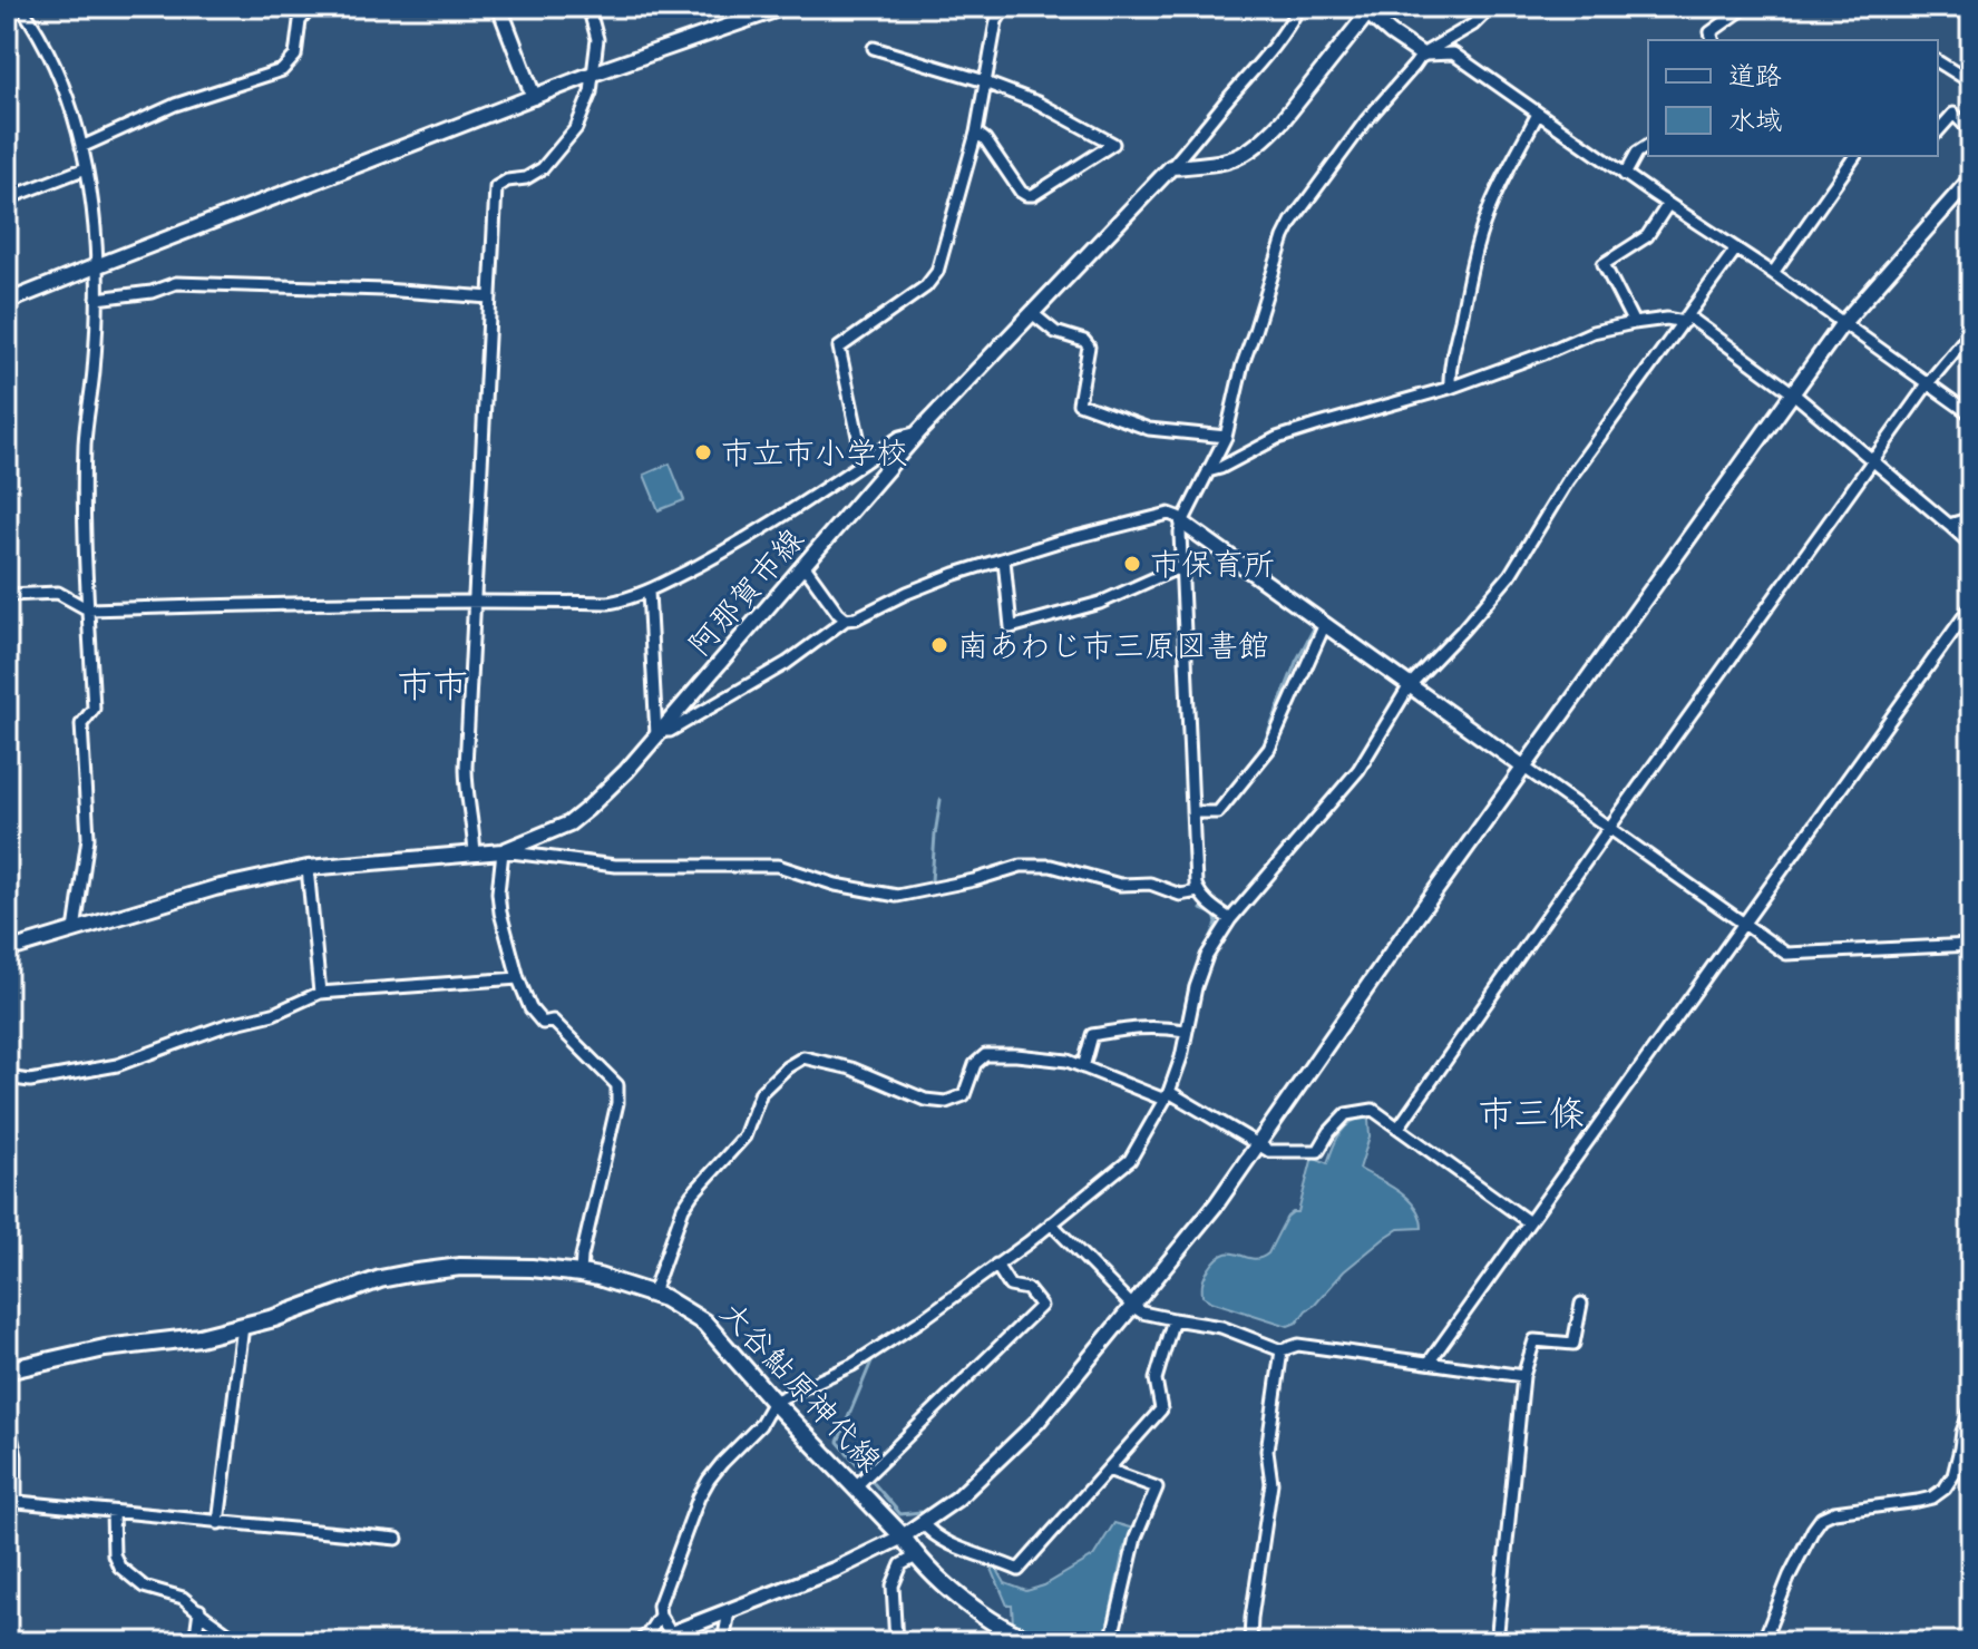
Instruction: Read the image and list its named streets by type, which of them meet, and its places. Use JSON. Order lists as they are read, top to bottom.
{
  "streets": {
    "main road": ["大谷鮎原神代線"],
    "street": ["阿那賀市線"]
  },
  "districts": ["市市", "市三條"],
  "places": ["市立市小学校", "市保育所", "南あわじ市三原図書館"],
  "legend": ["道路", "水域"]
}
